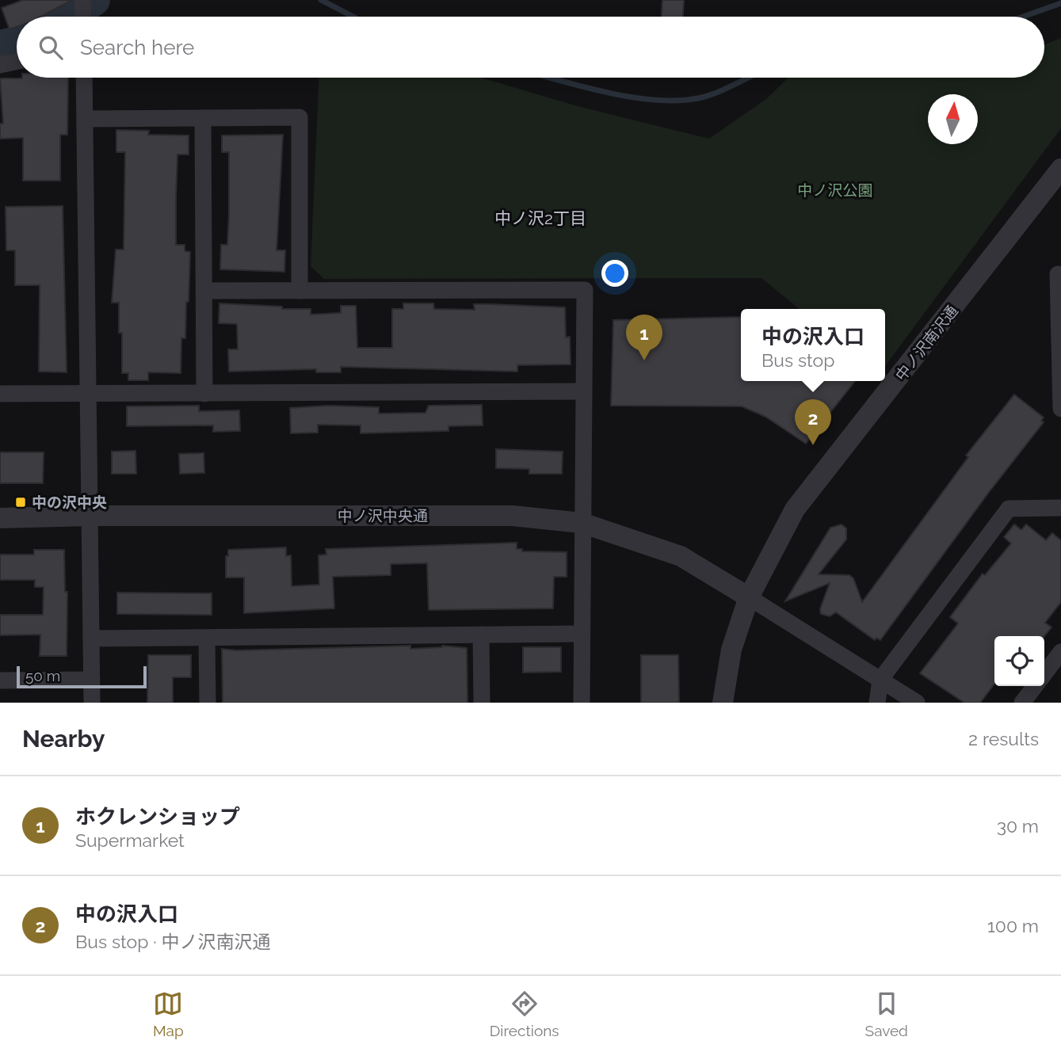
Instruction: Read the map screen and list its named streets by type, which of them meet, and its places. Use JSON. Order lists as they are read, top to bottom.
{
  "streets": {
    "street": ["中ノ沢南沢通", "中ノ沢中央通"]
  },
  "crossings": [
    ["中ノ沢南沢通", "中ノ沢中央通"]
  ],
  "districts": ["中ノ沢2丁目"],
  "parks": ["中ノ沢公園"],
  "places": {
    "transit": ["中の沢中央"]
  },
  "scale_bar": "50 m",
  "north": "top",
  "page": {
    "search": "Search here",
    "popup": ["中の沢入口", "Bus stop"],
    "pins": ["1", "2"],
    "scale": "50 m",
    "heading": ["Nearby", "2 results"],
    "list": [
      {
        "mark": "1",
        "name": "ホクレンショップ",
        "note": "Supermarket",
        "value": "30 m"
      },
      {
        "mark": "2",
        "name": "中の沢入口",
        "note": "Bus stop · 中ノ沢南沢通",
        "value": "100 m"
      }
    ],
    "nav": ["Map", "Directions", "Saved"]
  }
}
